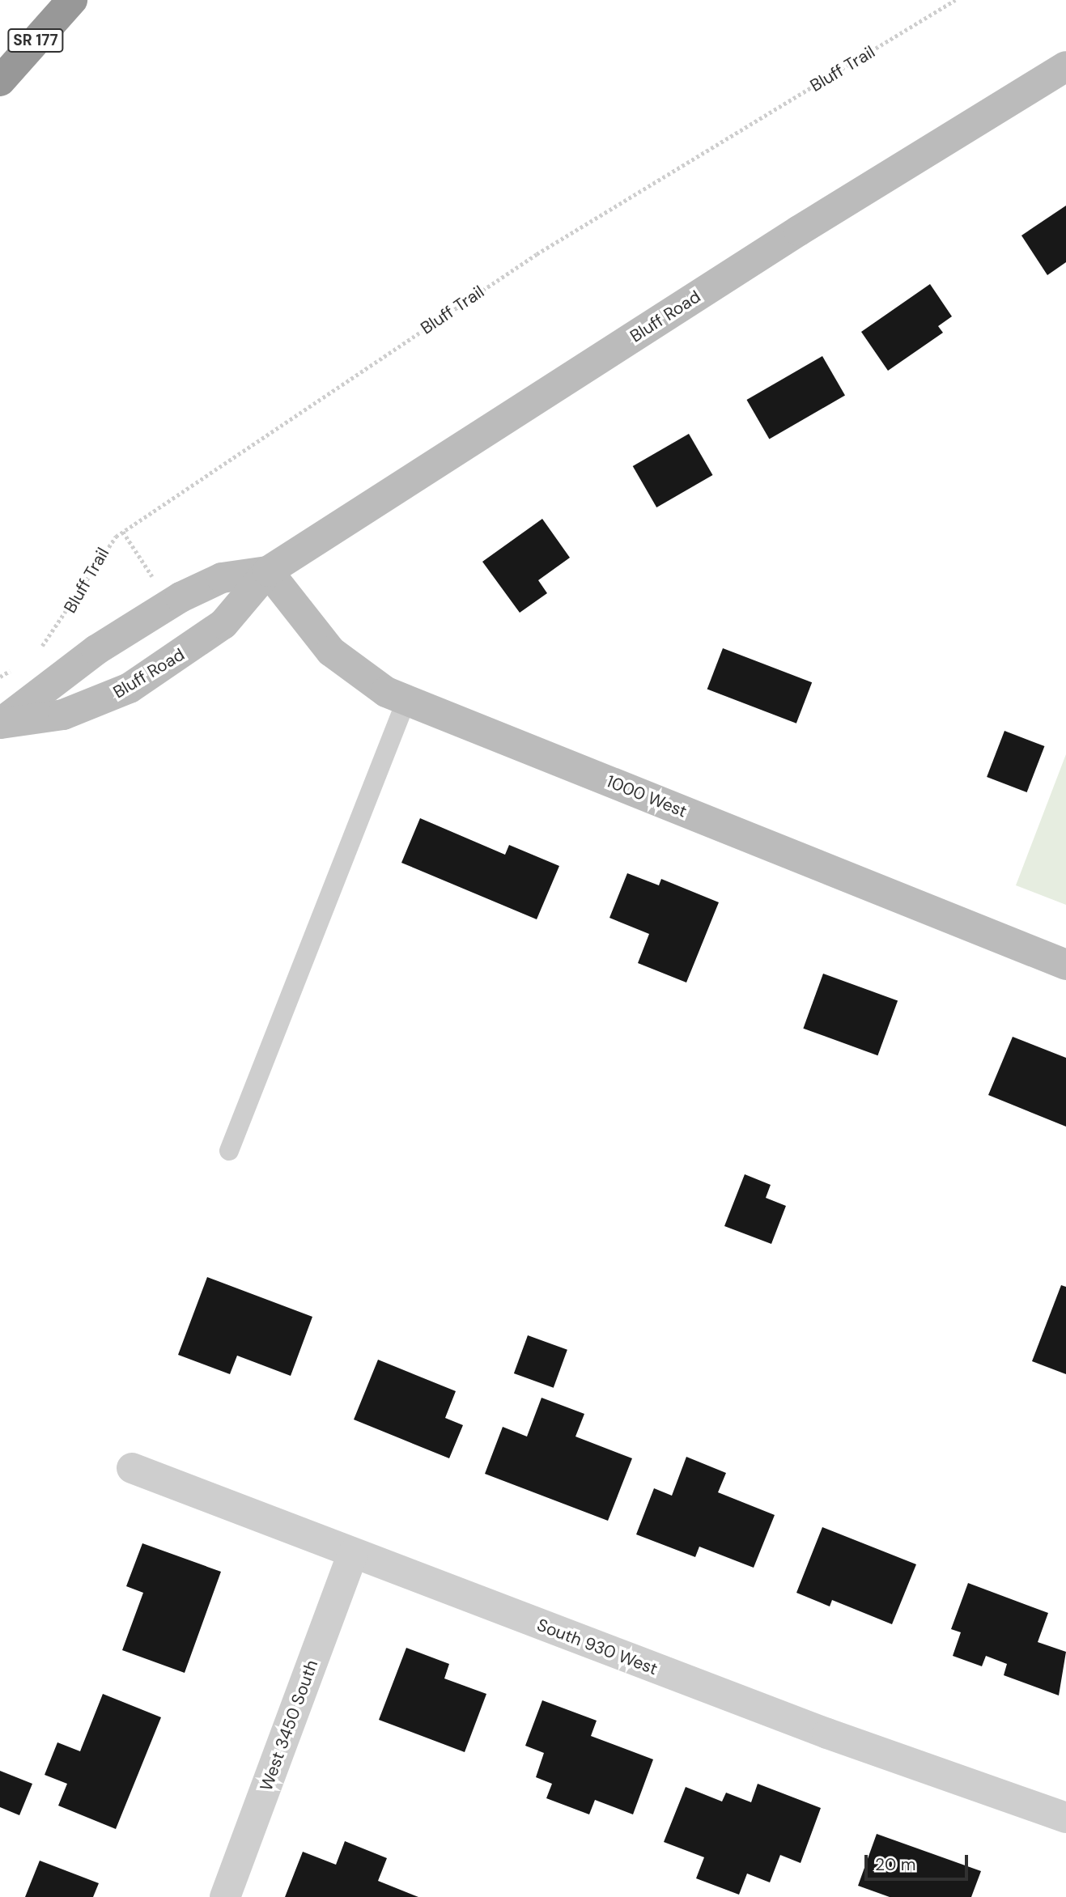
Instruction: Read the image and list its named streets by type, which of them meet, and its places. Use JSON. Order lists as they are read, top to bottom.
{
  "streets": {
    "highway": ["SR 177"],
    "main road": ["Bluff Road", "1000 West"],
    "street": ["South 930 West", "West 3450 South"],
    "path": ["Bluff Trail"]
  },
  "crossings": [
    ["Bluff Road", "1000 West"],
    ["South 930 West", "West 3450 South"]
  ],
  "scale_bar": "20 m"
}
